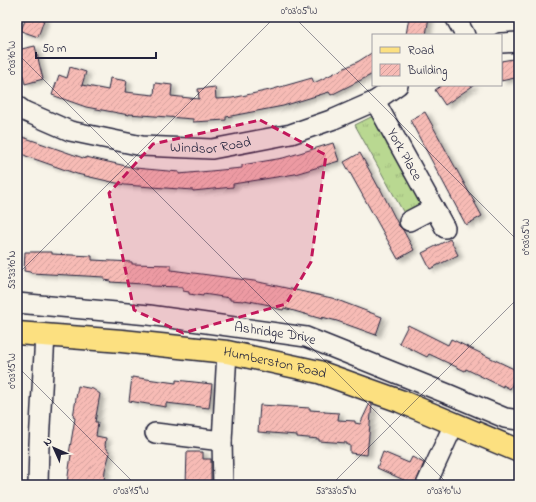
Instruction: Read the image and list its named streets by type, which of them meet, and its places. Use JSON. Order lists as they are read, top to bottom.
{
  "streets": {
    "main road": ["Humberston Road"],
    "street": ["Windsor Road", "York Place", "Ashridge Drive"]
  },
  "crossings": [
    ["Windsor Road", "York Place"]
  ],
  "legend": ["Road", "Building"],
  "scale_bar": "50 m",
  "north": "top left",
  "coordinates": [
    "0°03'05\"W",
    "0°03'10\"W",
    "53°33'10\"N",
    "0°03'15\"W",
    "53°33'05\"N"
  ]
}
